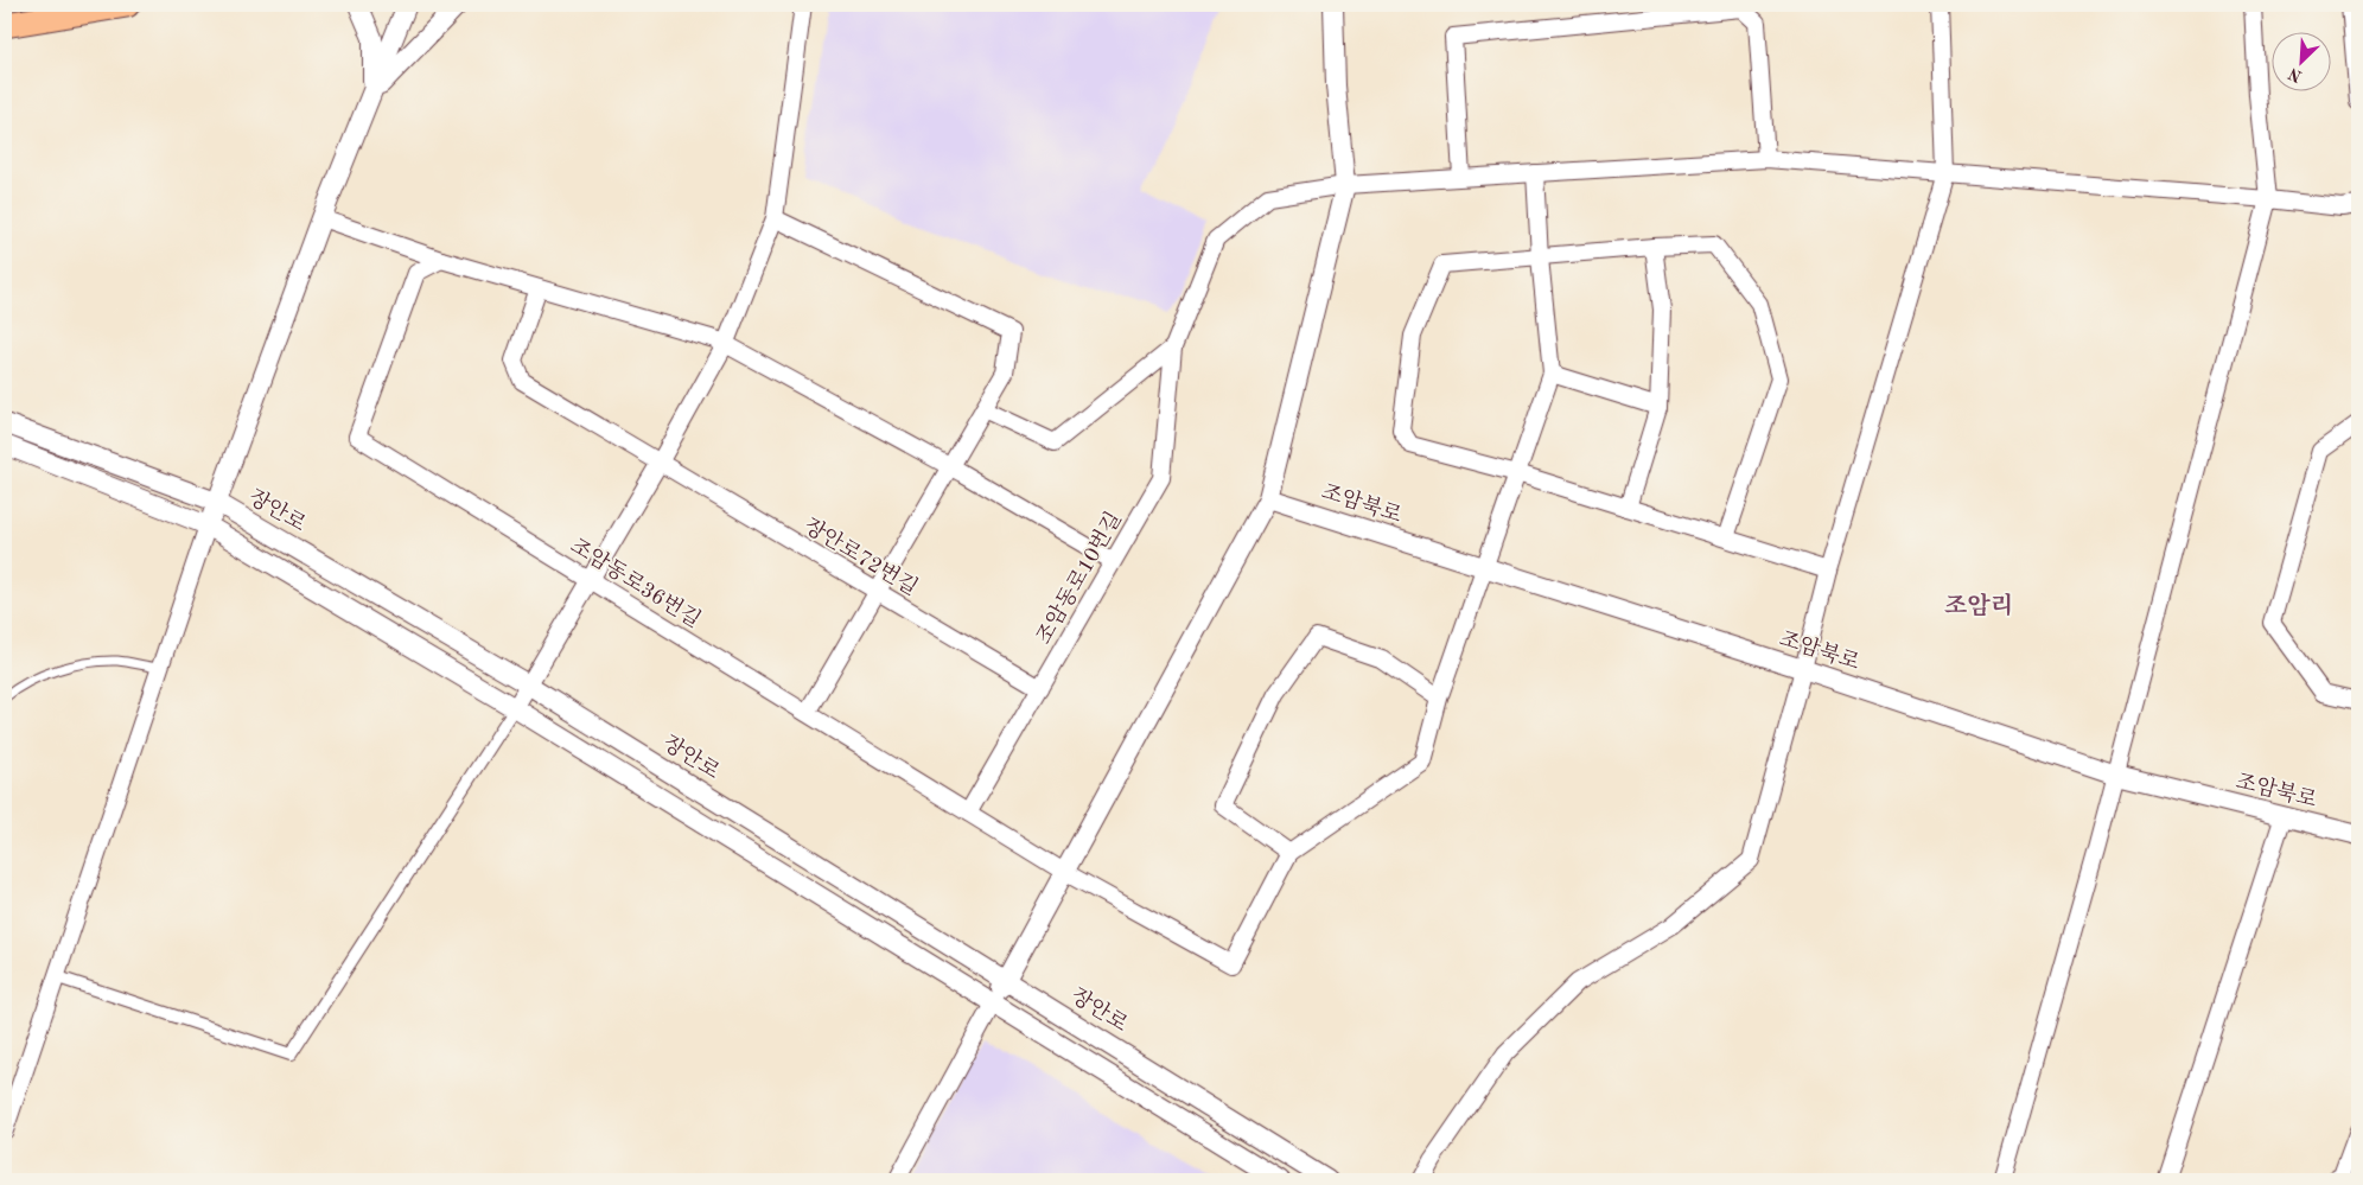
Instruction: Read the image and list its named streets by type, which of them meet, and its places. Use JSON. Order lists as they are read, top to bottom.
{
  "streets": {
    "street": [
      "조암북로",
      "장안로",
      "장안로72번길",
      "조암동로10번길",
      "조암동로36번길"
    ]
  },
  "crossings": [
    ["장안로72번길", "조암동로10번길"],
    ["조암동로10번길", "조암동로36번길"]
  ],
  "districts": ["조암리"],
  "north": "bottom left"
}
